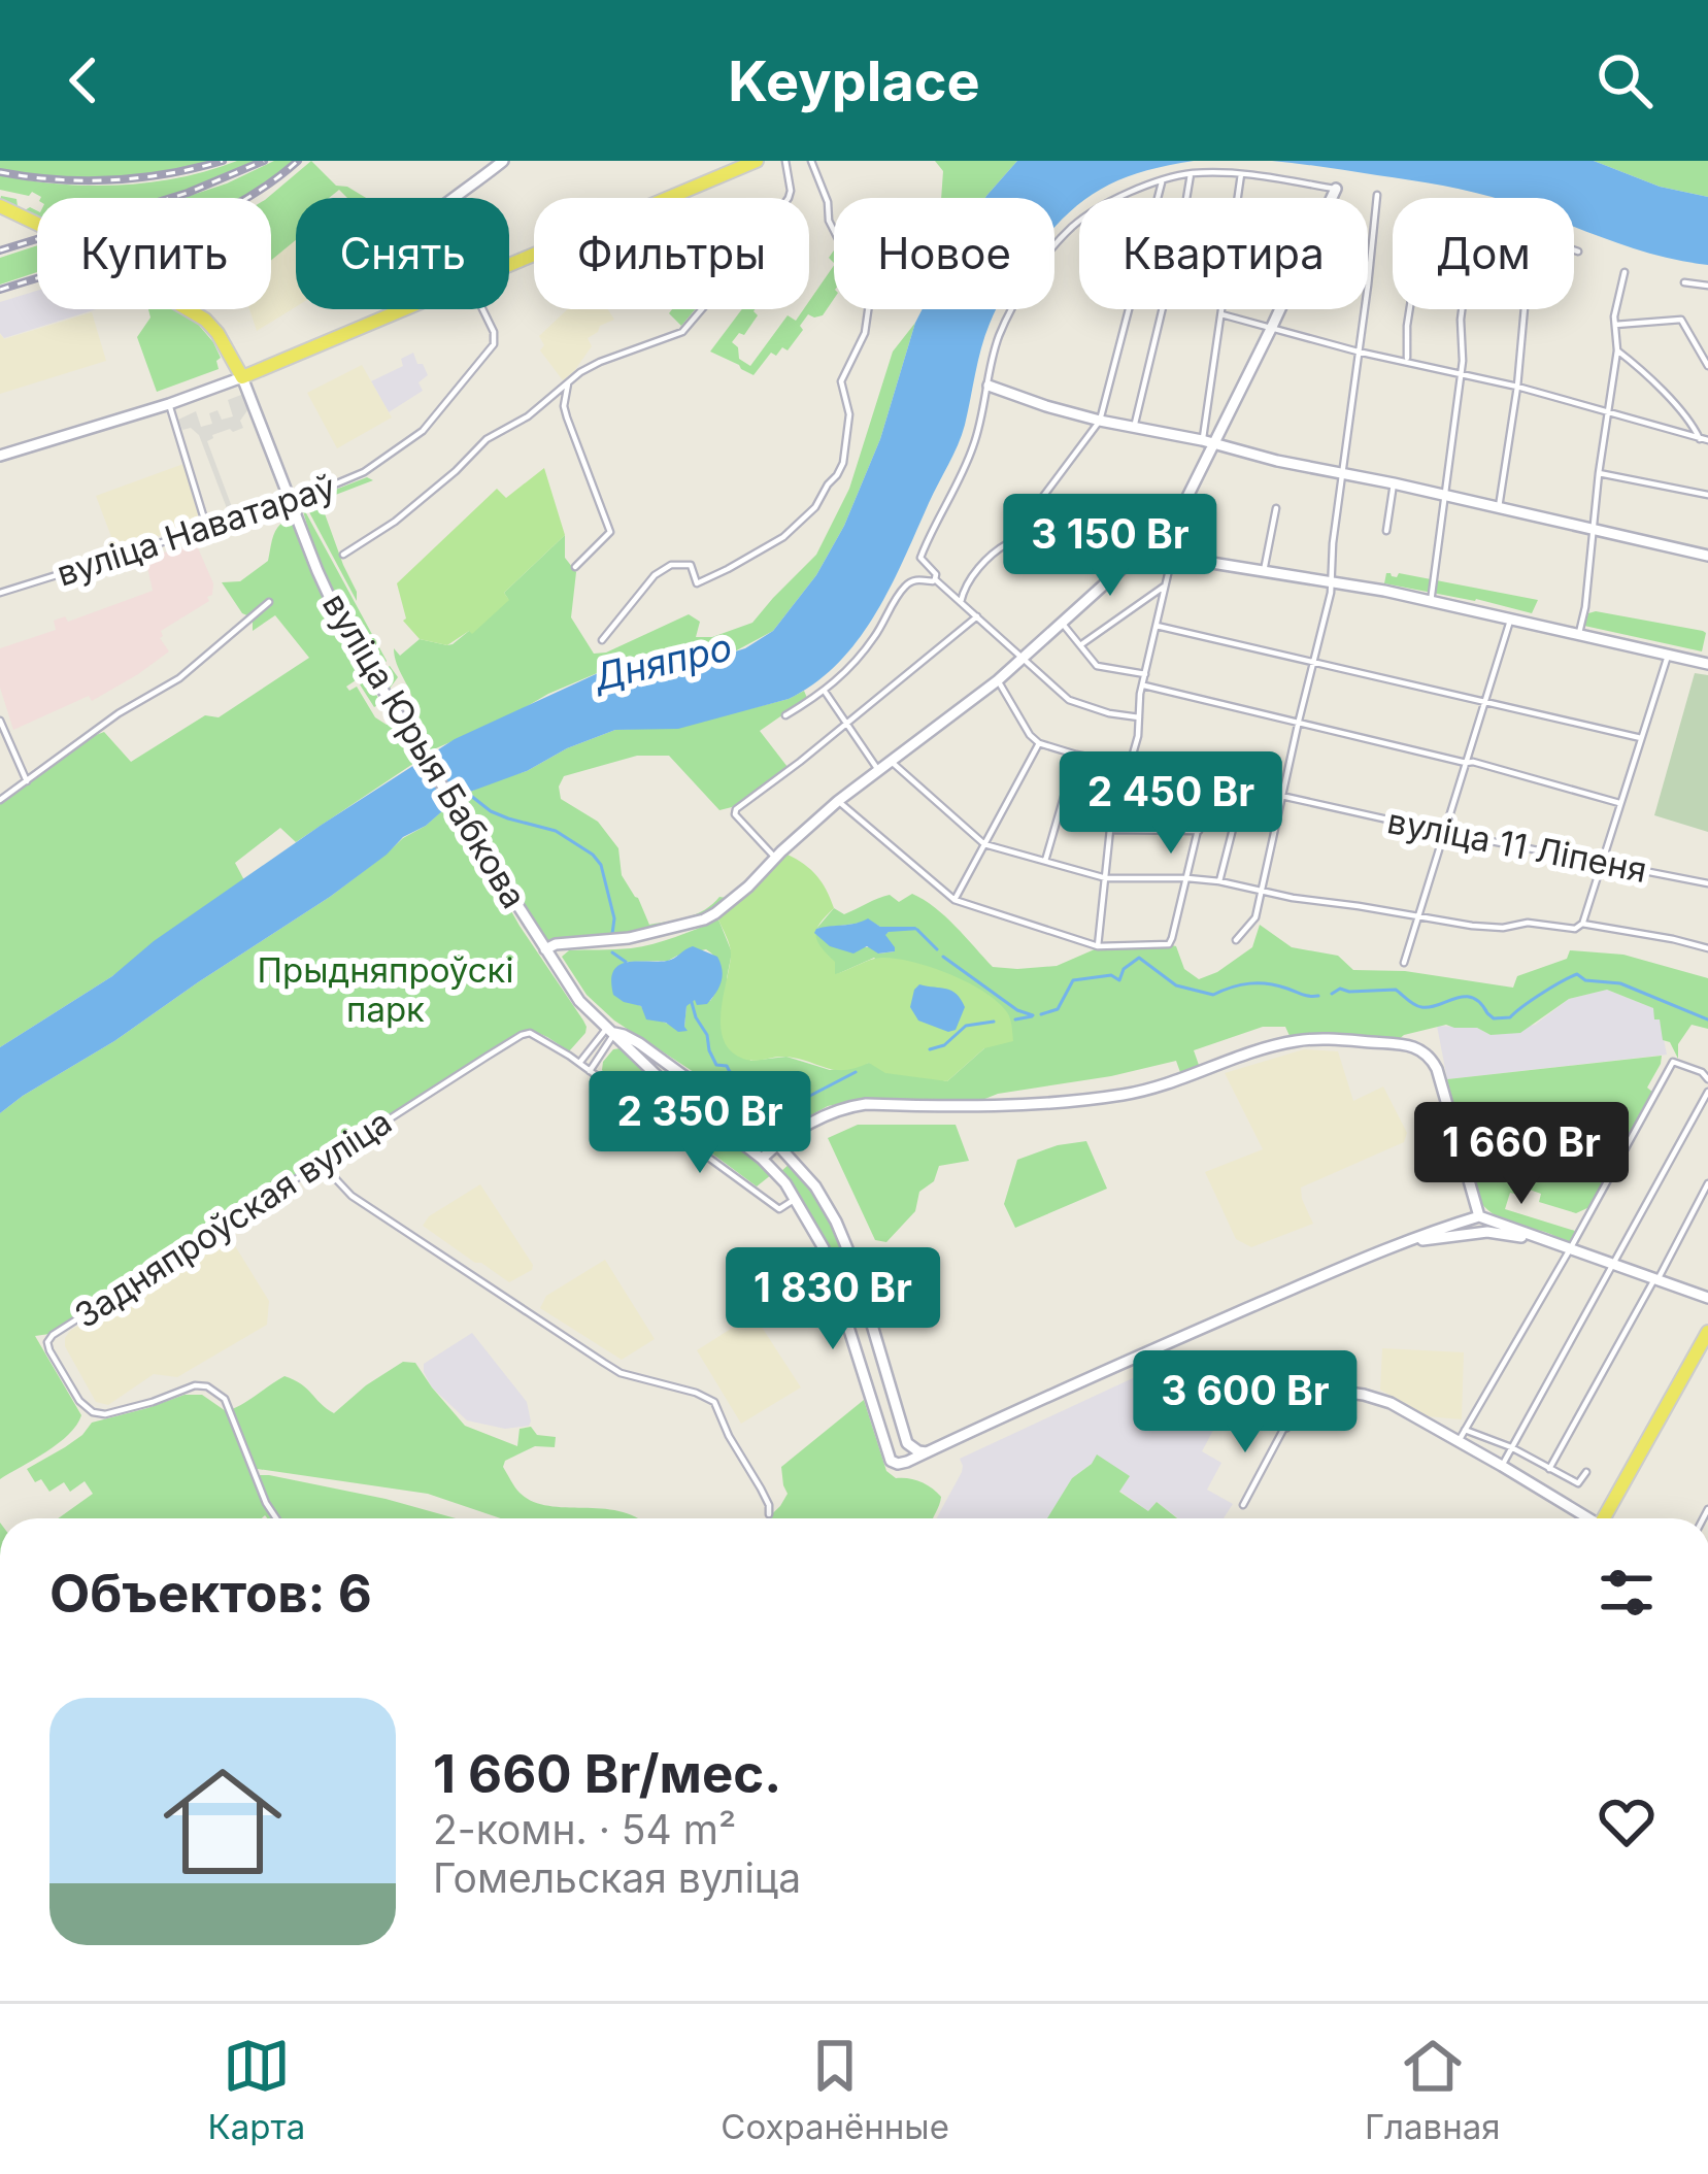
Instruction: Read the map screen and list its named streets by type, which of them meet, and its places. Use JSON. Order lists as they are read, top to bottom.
{
  "streets": {
    "main road": ["вуліца Юрыя Бабкова"],
    "street": ["вуліца Наватараў", "вуліца 11 Ліпеня", "Задняпроўская вуліца"]
  },
  "crossings": [
    ["вуліца Наватараў", "вуліца Юрыя Бабкова"]
  ],
  "water": ["Дняпро"],
  "parks": ["Прыдняпроўскі парк"],
  "page": {
    "header": "Keyplace",
    "chip": [
      "Купить",
      "Снять",
      "Фильтры",
      "Новое",
      "Квартира",
      "Дом"
    ],
    "price": [
      "3 150 Br",
      "2 450 Br",
      "2 350 Br",
      "1 660 Br",
      "1 830 Br",
      "3 600 Br"
    ],
    "heading": "Объектов: 6",
    "list": [
      {
        "name": "1 660 Br/мес.",
        "note": "2-комн. · 54 m² · Гомельская вуліца"
      }
    ],
    "tabs": ["Карта", "Сохранённые", "Главная"]
  }
}
